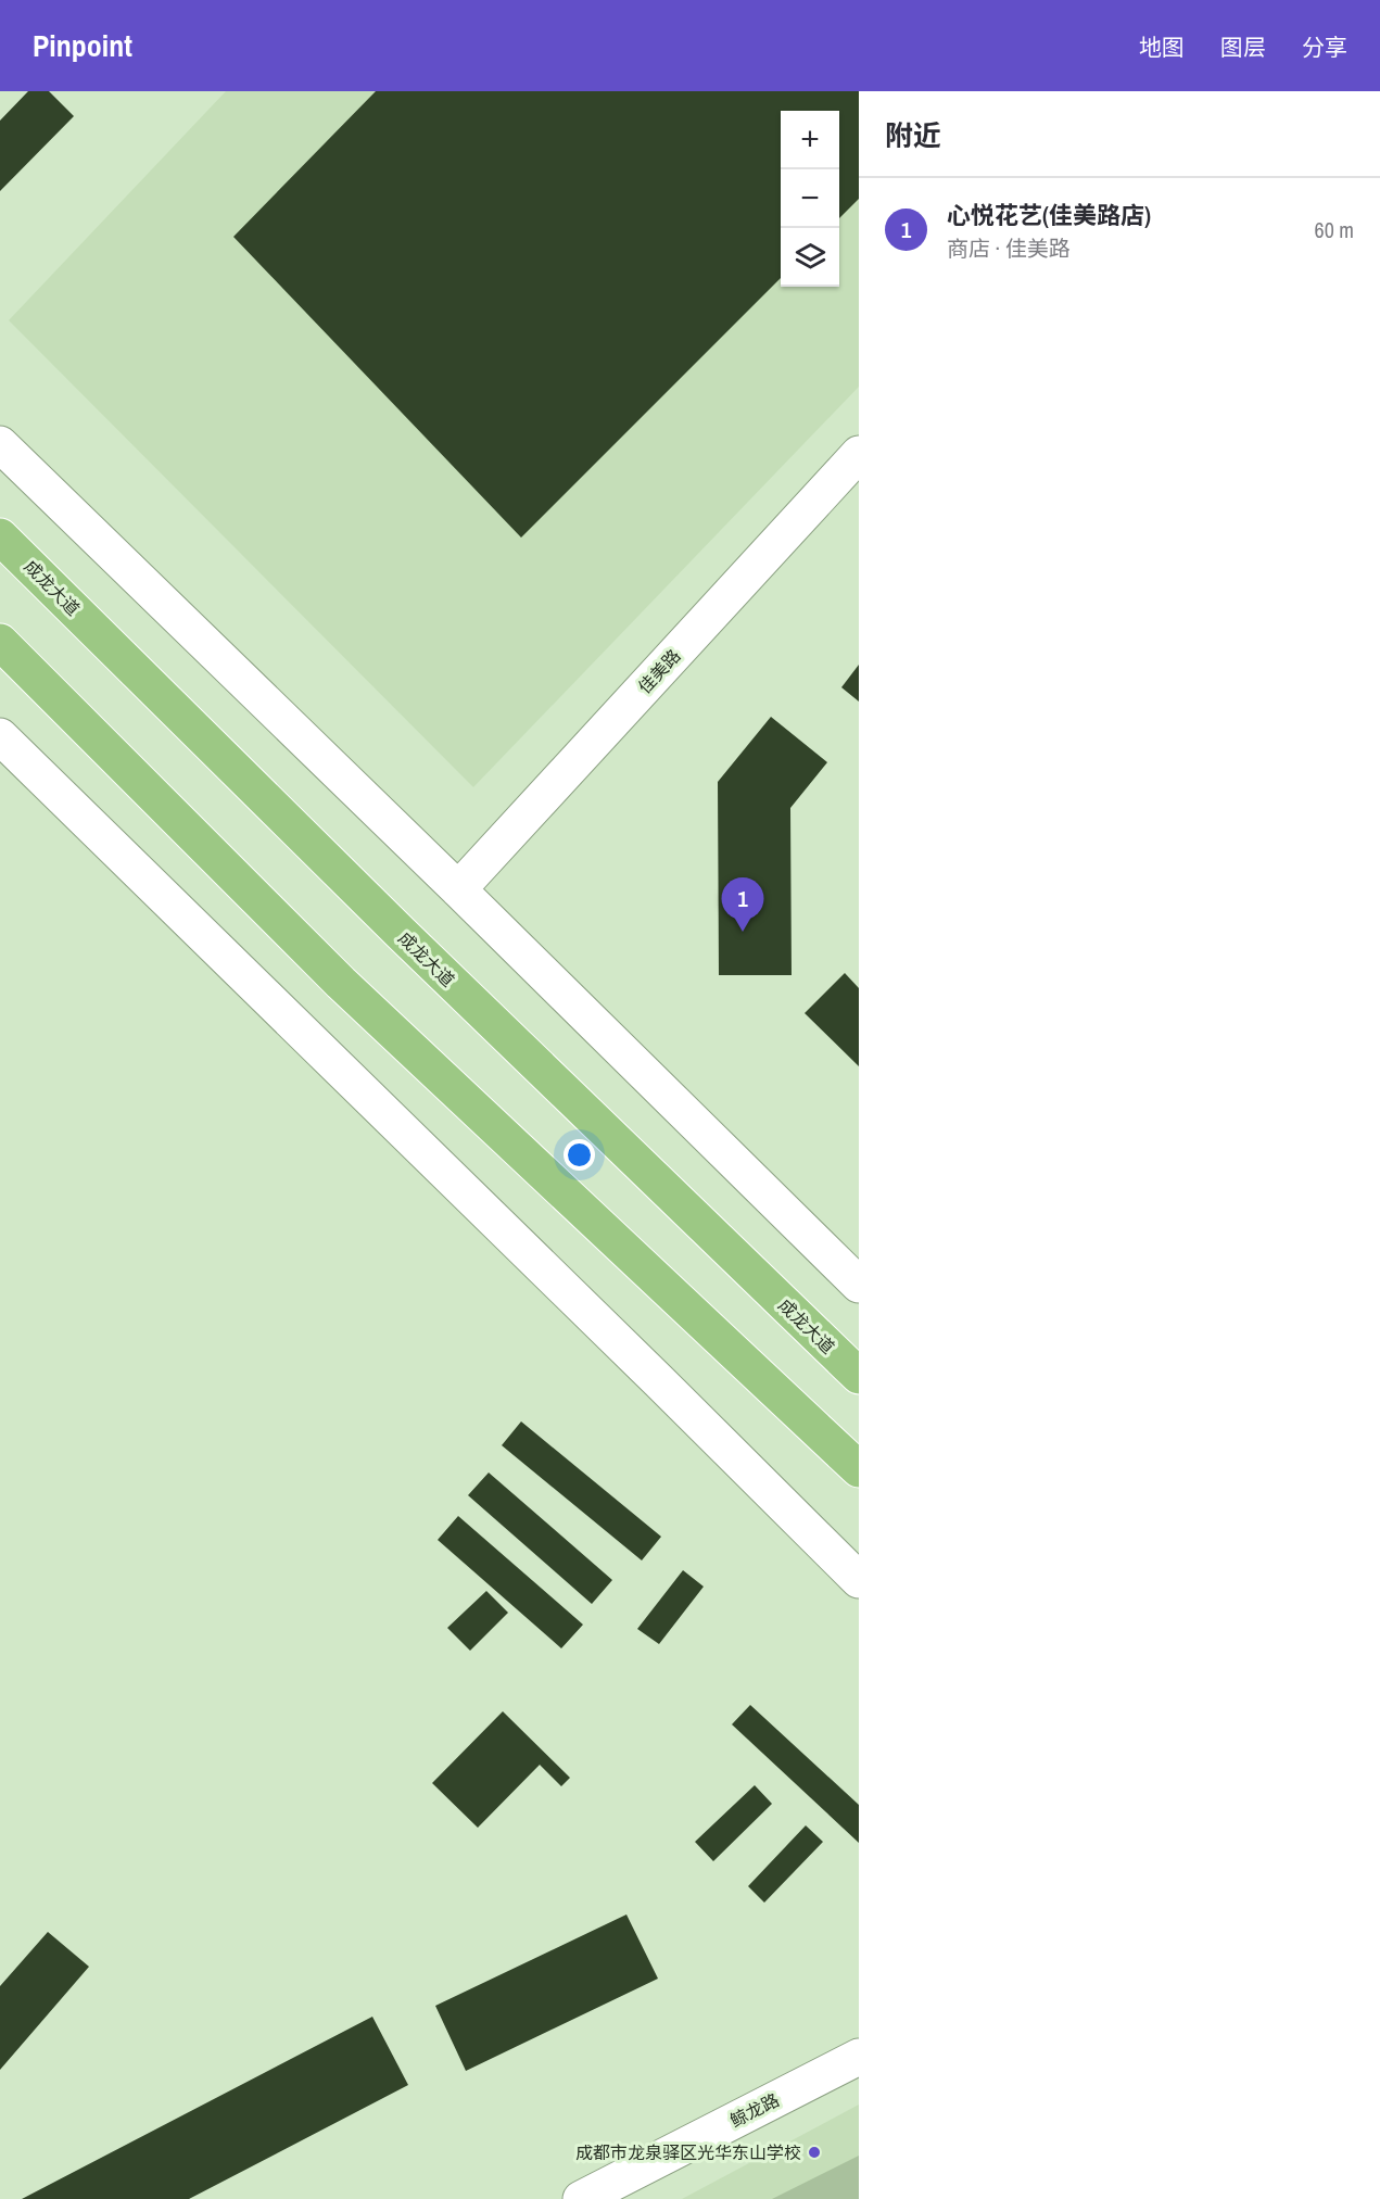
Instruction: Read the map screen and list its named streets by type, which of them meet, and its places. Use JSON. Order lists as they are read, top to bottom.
{
  "streets": {
    "highway": ["成龙大道"],
    "street": ["佳美路", "鲸龙路"]
  },
  "places": ["成都市龙泉驿区光华东山学校"],
  "page": {
    "header": "Pinpoint",
    "nav": ["地图", "图层", "分享"],
    "heading": "附近",
    "map_buttons": ["+", "−"],
    "list": [
      {
        "mark": "1",
        "name": "心悦花艺(佳美路店)",
        "note": "商店 · 佳美路",
        "value": "60 m"
      }
    ],
    "pins": "1"
  }
}
